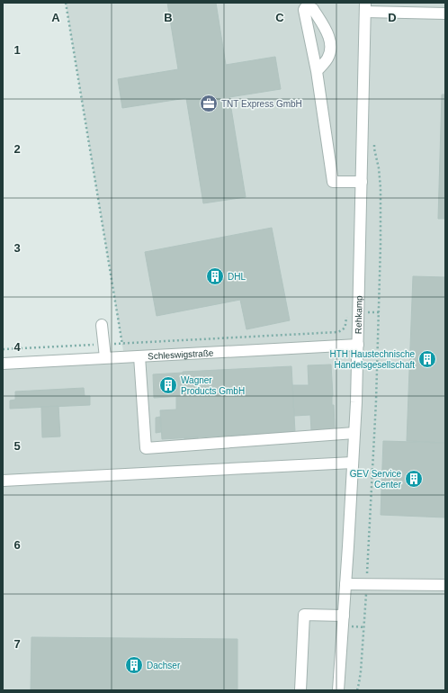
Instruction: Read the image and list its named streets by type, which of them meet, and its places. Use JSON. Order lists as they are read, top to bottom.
{
  "streets": {
    "street": ["Rehkamp", "Schleswigstraße"]
  },
  "crossings": [
    ["Rehkamp", "Schleswigstraße"]
  ],
  "places": {
    "office": ["TNT Express GmbH"],
    "building": [
      "DHL",
      "HTH Haustechnische Handelsgesellschaft",
      "Wagner Products GmbH",
      "GEV Service Center",
      "Dachser"
    ]
  },
  "grid": {
    "columns": [
      "A",
      "B",
      "C",
      "D"
    ],
    "rows": [
      "1",
      "2",
      "3",
      "4",
      "5",
      "6",
      "7"
    ]
  }
}
